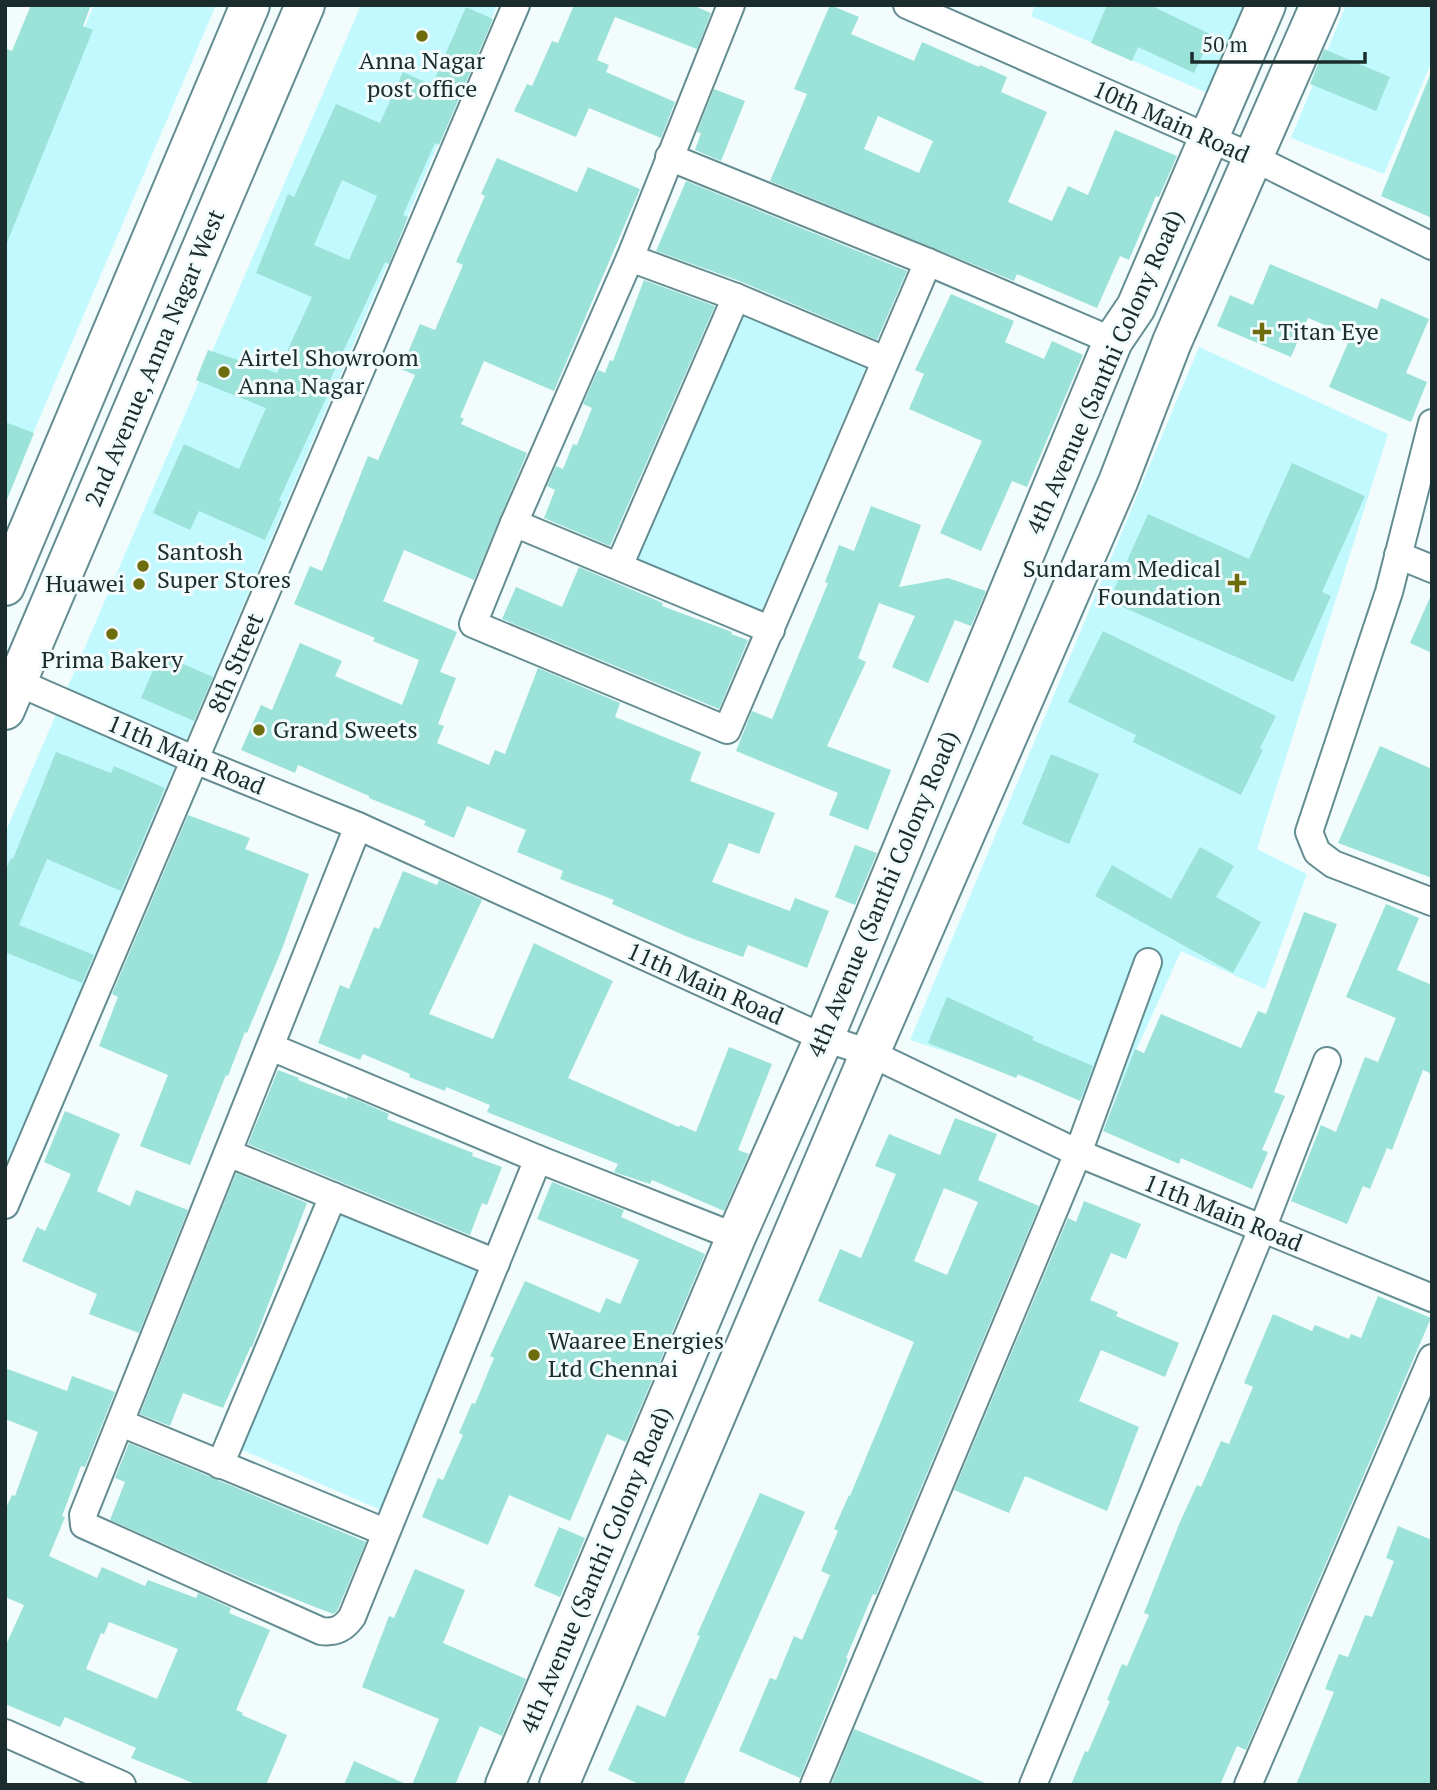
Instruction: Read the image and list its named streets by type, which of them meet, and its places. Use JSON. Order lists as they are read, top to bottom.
{
  "streets": {
    "street": [
      "10th Main Road",
      "2nd Avenue, Anna Nagar West",
      "4th Avenue (Santhi Colony Road)",
      "8th Street",
      "11th Main Road"
    ]
  },
  "crossings": [
    ["10th Main Road", "4th Avenue (Santhi Colony Road)"],
    ["2nd Avenue, Anna Nagar West", "11th Main Road"],
    ["4th Avenue (Santhi Colony Road)", "11th Main Road"],
    ["8th Street", "11th Main Road"]
  ],
  "places": {
    "other": [
      "Anna Nagar post office",
      "Airtel Showroom Anna Nagar",
      "Santosh Super Stores",
      "Huawei",
      "Prima Bakery",
      "Grand Sweets",
      "Waaree Energies Ltd Chennai"
    ],
    "health": ["Titan Eye", "Sundaram Medical Foundation"]
  },
  "scale_bar": "50 m"
}
